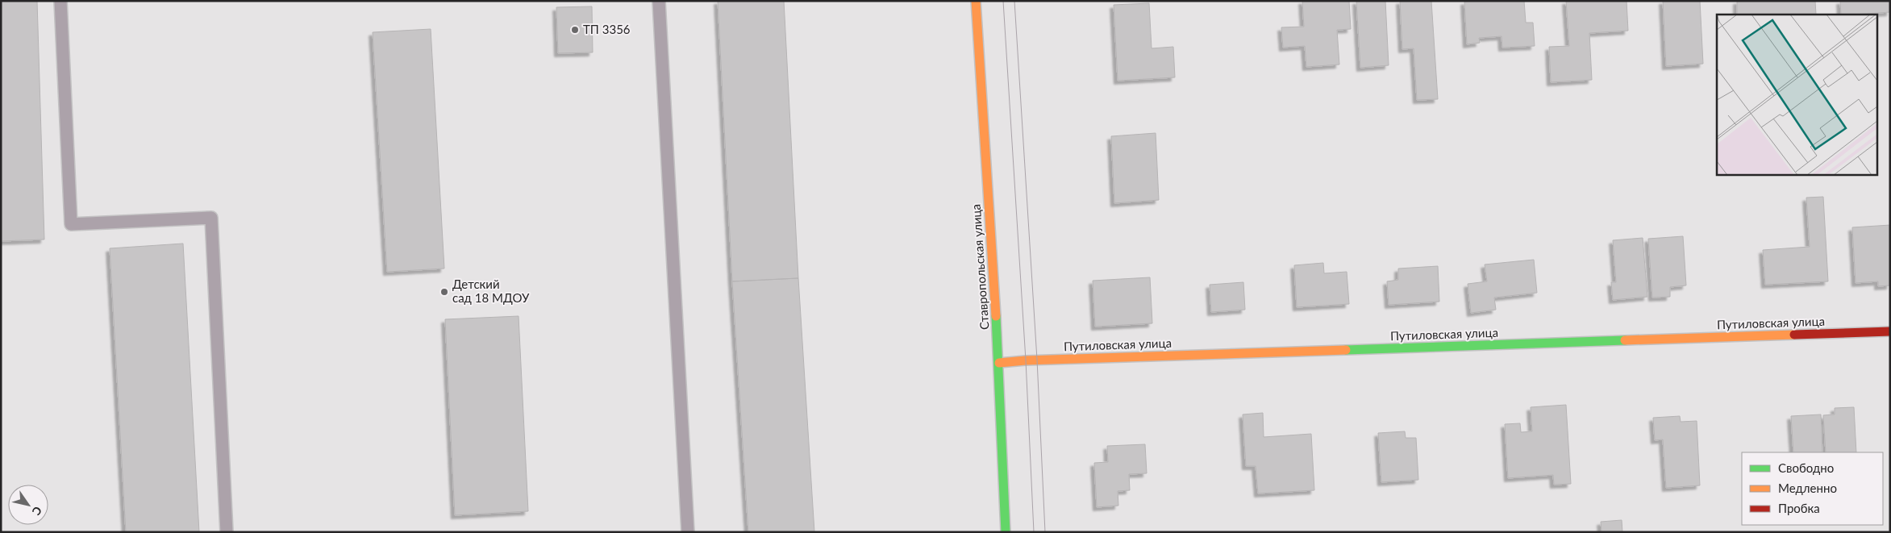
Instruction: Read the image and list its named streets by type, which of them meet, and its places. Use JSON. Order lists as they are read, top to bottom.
{
  "streets": {
    "street": ["Ставропольская улица", "Путиловская улица"]
  },
  "crossings": [
    ["Ставропольская улица", "Путиловская улица"]
  ],
  "places": ["ТП 3356", "Детский сад 18 МДОУ"],
  "legend": ["Свободно", "Медленно", "Пробка"],
  "north": "bottom right"
}
